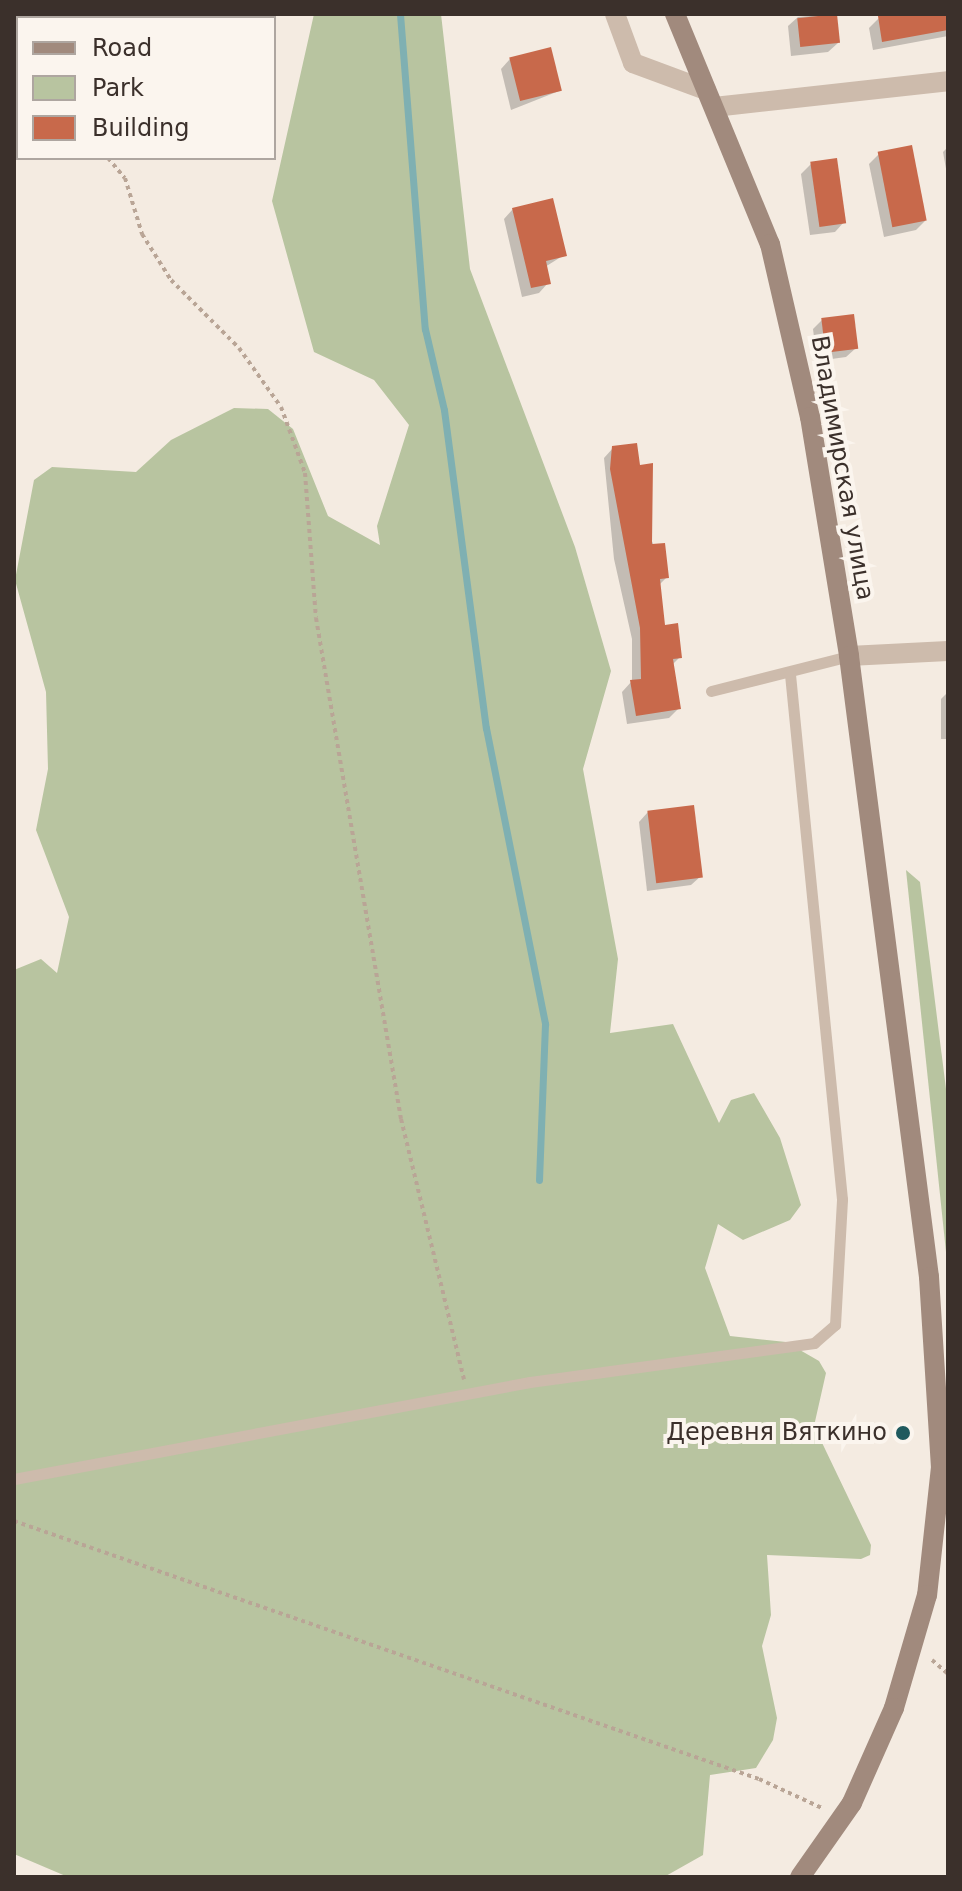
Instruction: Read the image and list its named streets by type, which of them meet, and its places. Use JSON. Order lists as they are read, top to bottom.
{
  "streets": {
    "street": ["Владимирская улица"]
  },
  "places": ["Деревня Вяткино"],
  "legend": ["Road", "Park", "Building"]
}
